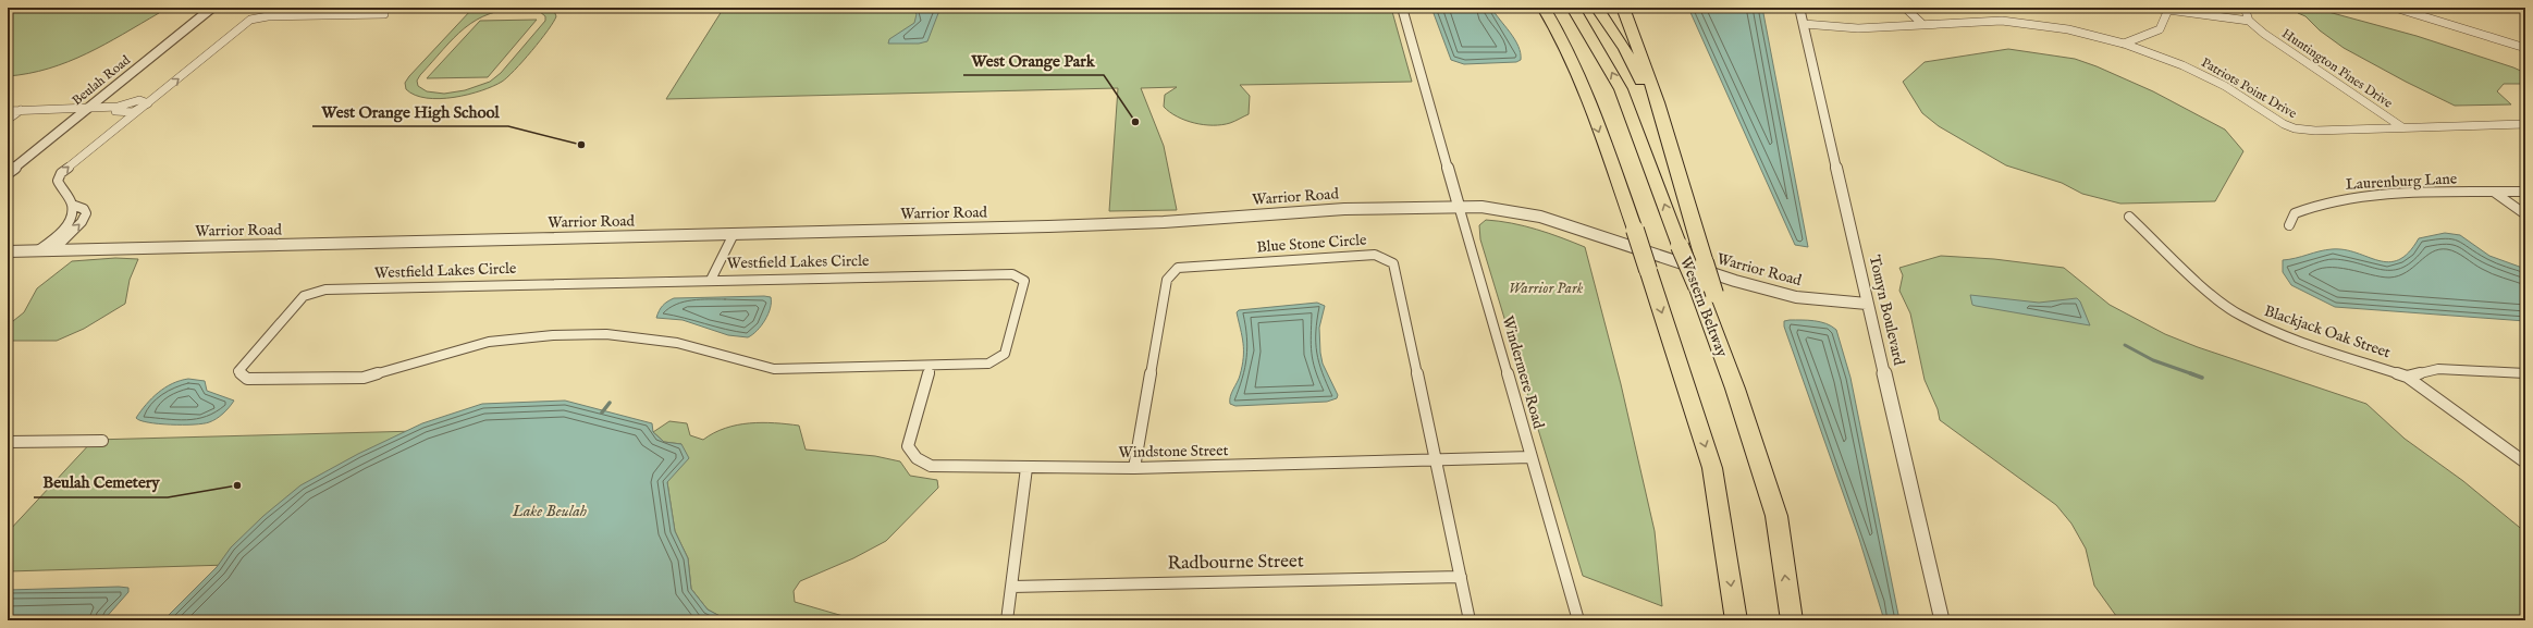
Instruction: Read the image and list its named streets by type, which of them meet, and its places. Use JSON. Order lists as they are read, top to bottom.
{
  "streets": {
    "highway": ["Western Beltway"],
    "street": [
      "Huntington Pines Drive",
      "Beulah Road",
      "Patriots Point Drive",
      "Laurenburg Lane",
      "Warrior Road",
      "Blue Stone Circle",
      "Westfield Lakes Circle",
      "Tomyn Boulevard",
      "Blackjack Oak Street",
      "Windermere Road",
      "Windstone Street",
      "Radbourne Street"
    ]
  },
  "crossings": [
    ["Huntington Pines Drive", "Patriots Point Drive"],
    ["Patriots Point Drive", "Tomyn Boulevard"],
    ["Warrior Road", "Tomyn Boulevard"],
    ["Warrior Road", "Windermere Road"],
    ["Blue Stone Circle", "Windstone Street"],
    ["Blue Stone Circle", "Radbourne Street"],
    ["Westfield Lakes Circle", "Windstone Street"],
    ["Windermere Road", "Windstone Street"]
  ],
  "water": ["Lake Beulah"],
  "parks": ["Warrior Park"],
  "places": ["West Orange Park", "West Orange High School", "Beulah Cemetery"]
}
